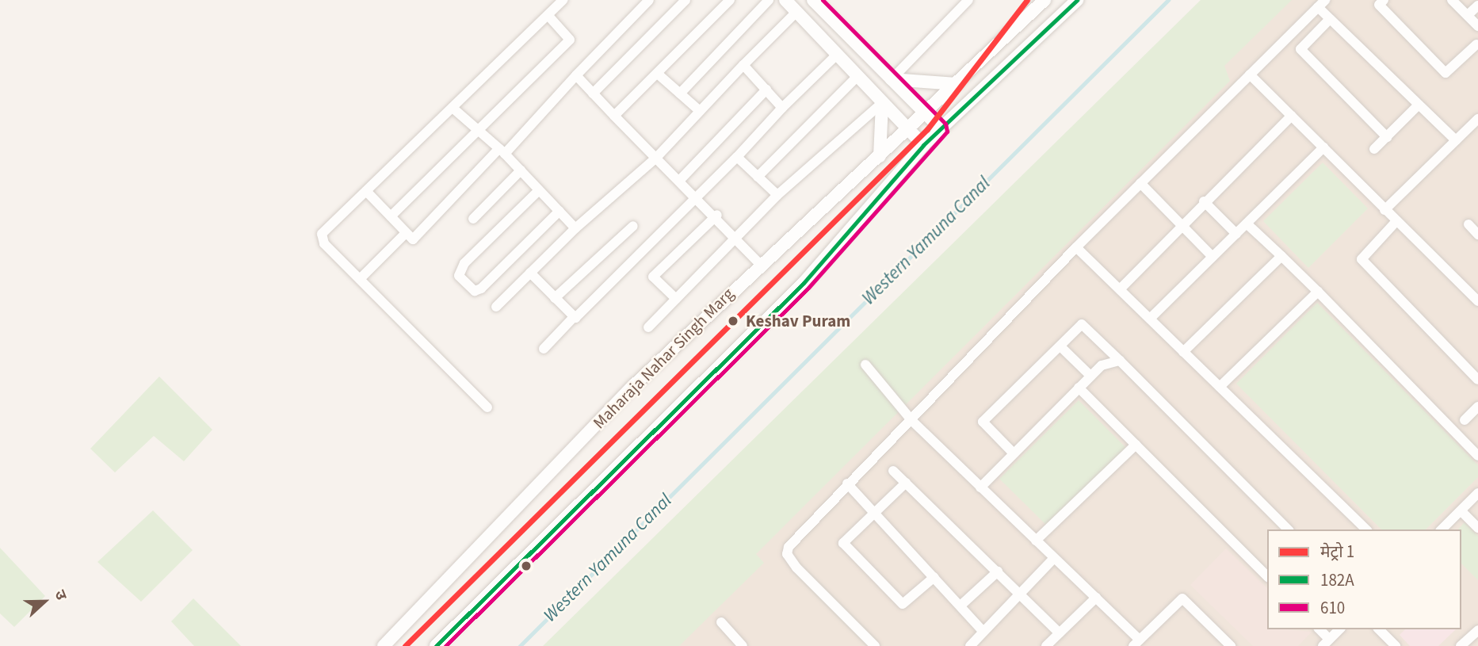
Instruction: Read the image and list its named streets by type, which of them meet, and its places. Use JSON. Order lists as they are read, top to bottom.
{
  "streets": {
    "main road": ["Maharaja Nahar Singh Marg"]
  },
  "water": ["Western Yamuna Canal"],
  "places": ["Keshav Puram"],
  "lines": ["metro line 1", "transit line 182A", "transit line 610"],
  "legend": ["मेट्रो 1", "182A", "610"],
  "north": "right"
}
